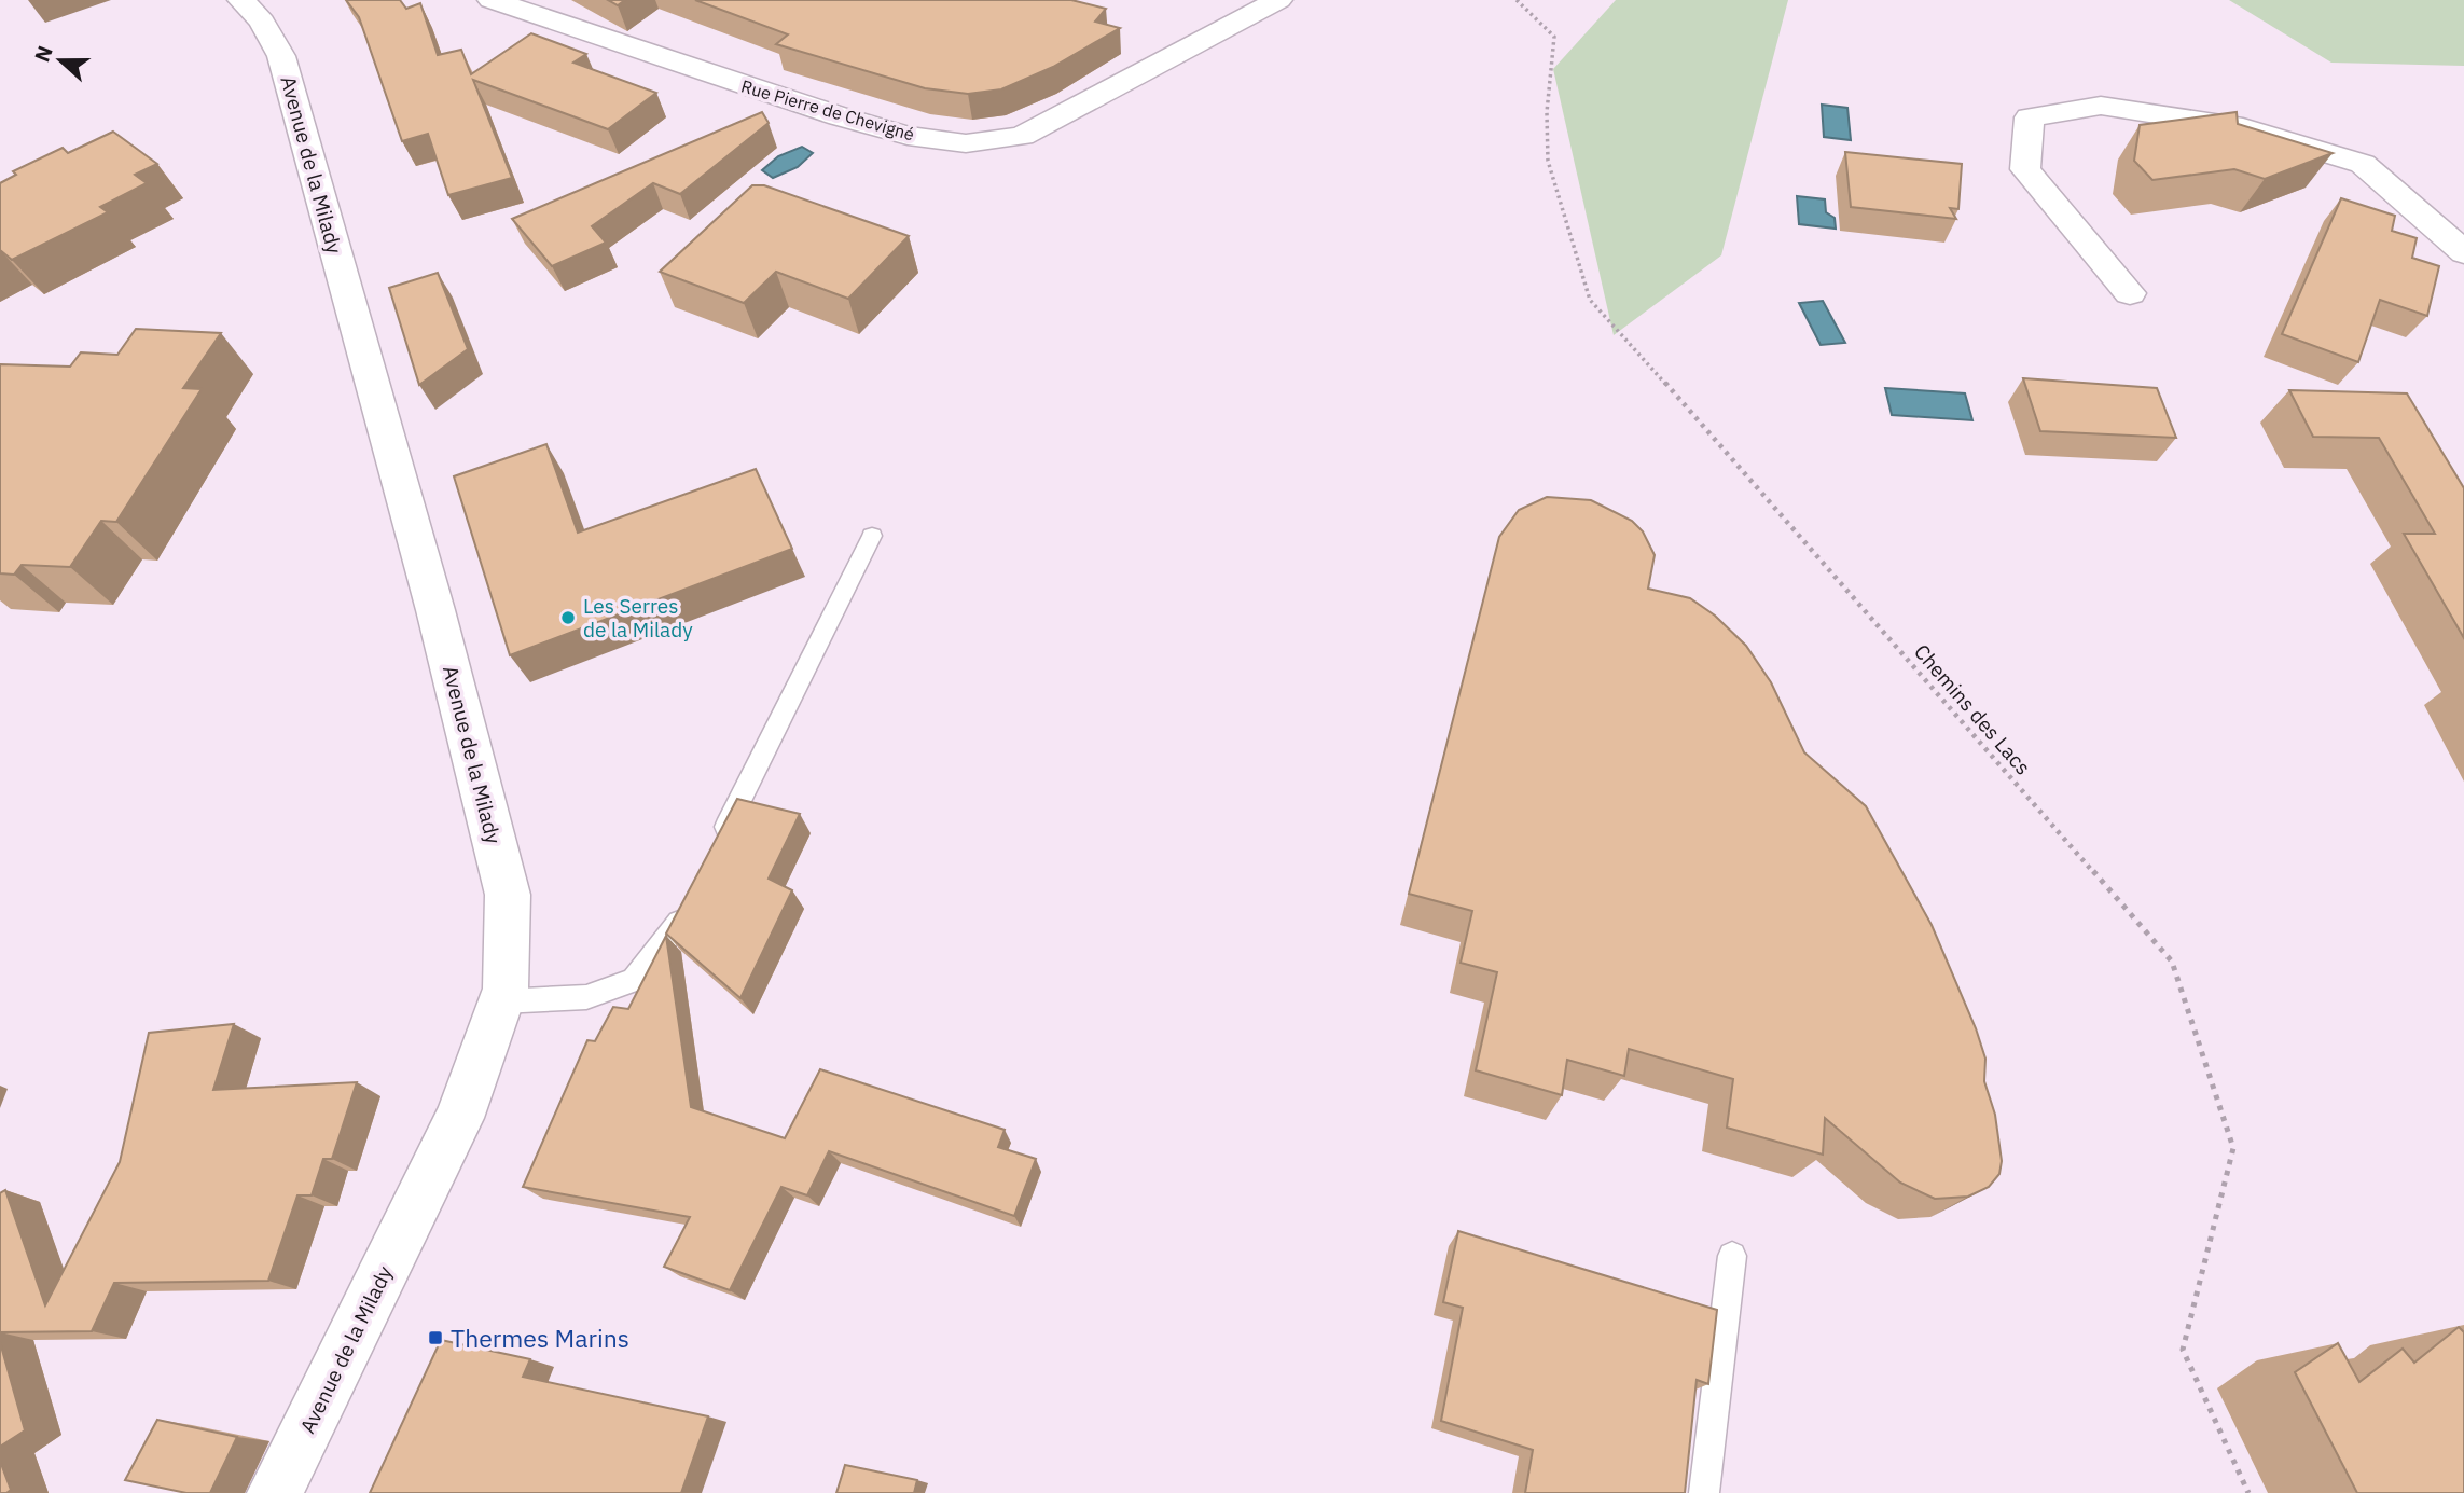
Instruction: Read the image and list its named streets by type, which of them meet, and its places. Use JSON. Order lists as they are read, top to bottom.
{
  "streets": {
    "street": ["Rue Pierre de Chevigné", "Avenue de la Milady"],
    "path": ["Chemins des Lacs"]
  },
  "places": {
    "other": ["Les Serres de la Milady"],
    "transit": ["Thermes Marins"]
  },
  "north": "left"
}
